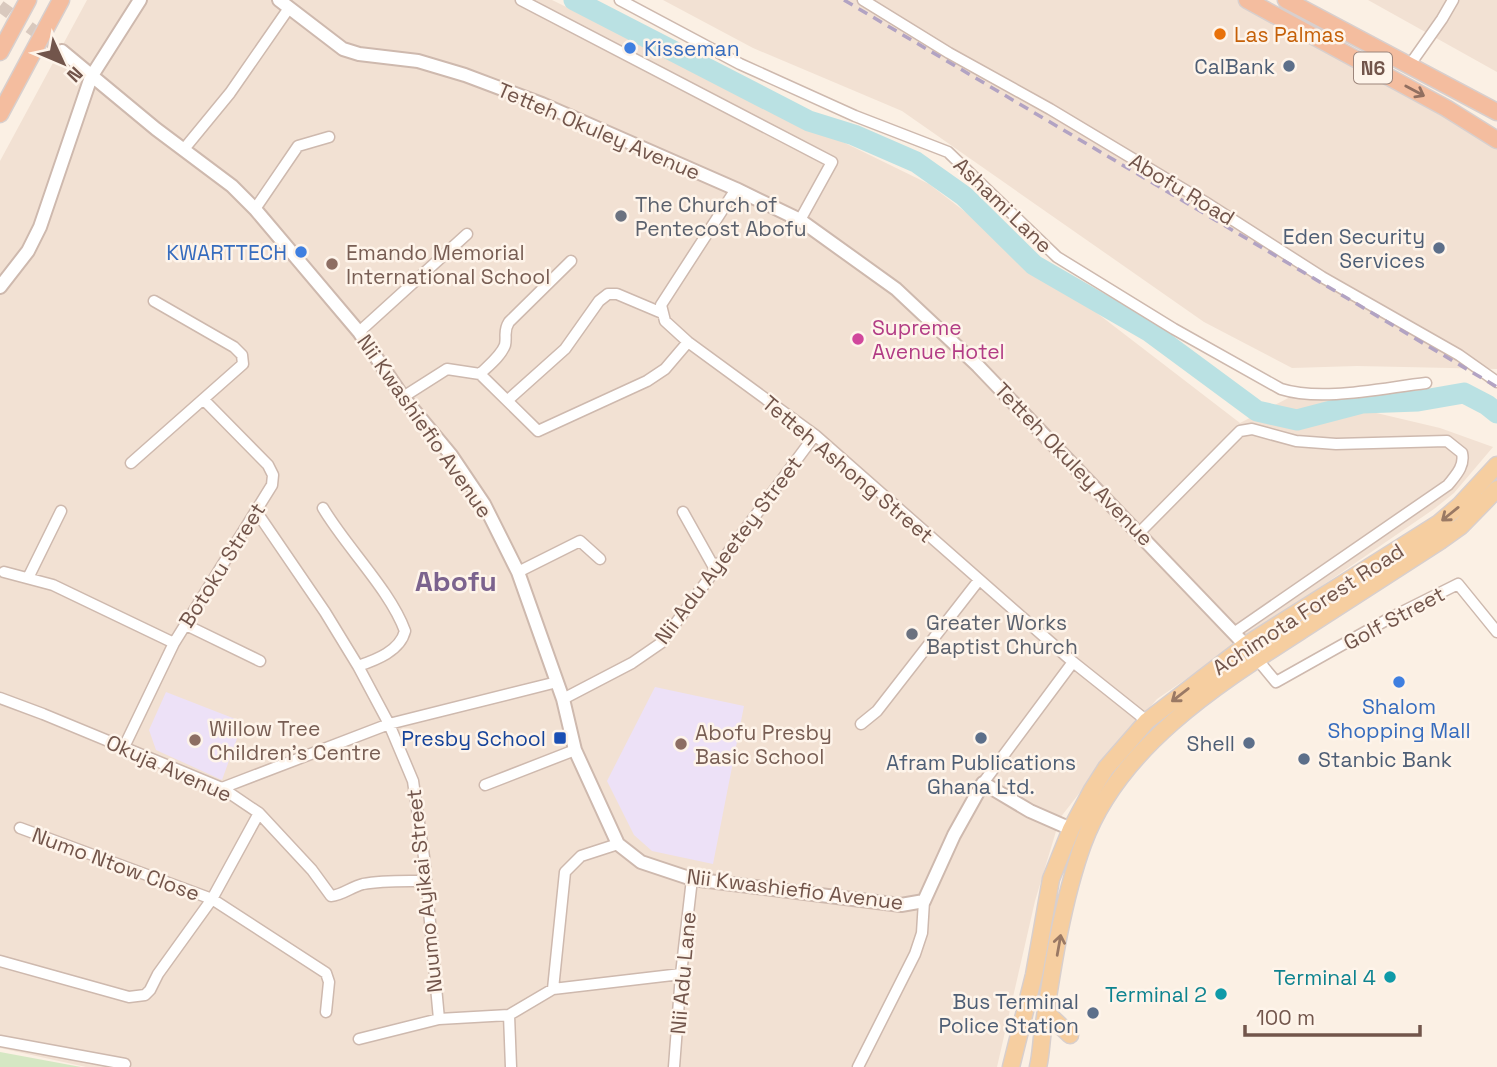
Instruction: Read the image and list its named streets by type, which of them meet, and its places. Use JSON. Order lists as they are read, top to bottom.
{
  "streets": {
    "highway": ["N6"],
    "main road": ["Achimota Forest Road"],
    "street": [
      "Tetteh Okuley Avenue",
      "Abofu Road",
      "Ashami Lane",
      "Nii Kwashiefio Avenue",
      "Tetteh Ashong Street",
      "Nii Adu Ayeetey Street",
      "Botoku Street",
      "Golf Street",
      "Okuja Avenue",
      "Numo Ntow Close",
      "Nuumo Ayikai Street",
      "Nii Adu Lane"
    ]
  },
  "crossings": [
    ["Tetteh Okuley Avenue", "Achimota Forest Road"],
    ["Tetteh Okuley Avenue", "Golf Street"],
    ["Nii Kwashiefio Avenue", "Nii Adu Ayeetey Street"],
    ["Nii Kwashiefio Avenue", "Nii Adu Lane"],
    ["Tetteh Ashong Street", "Nii Adu Ayeetey Street"],
    ["Tetteh Ashong Street", "Achimota Forest Road"],
    ["Botoku Street", "Okuja Avenue"],
    ["Botoku Street", "Nuumo Ayikai Street"],
    ["Achimota Forest Road", "Golf Street"],
    ["Okuja Avenue", "Nuumo Ayikai Street"]
  ],
  "districts": ["Abofu"],
  "places": {
    "other": [
      "Las Palmas",
      "Kisseman",
      "CalBank",
      "The Church of Pentecost Abofu",
      "Eden Security Services",
      "KWARTTECH",
      "Emando Memorial International School",
      "Supreme Avenue Hotel",
      "Greater Works Baptist Church",
      "Shalom Shopping Mall",
      "Afram Publications Ghana Ltd.",
      "Willow Tree Children's Centre",
      "Shell",
      "Abofu Presby Basic School",
      "Stanbic Bank",
      "Terminal 4",
      "Terminal 2",
      "Bus Terminal Police Station"
    ],
    "transit": ["Presby School"]
  },
  "scale_bar": "100 m",
  "north": "bottom right"
}
